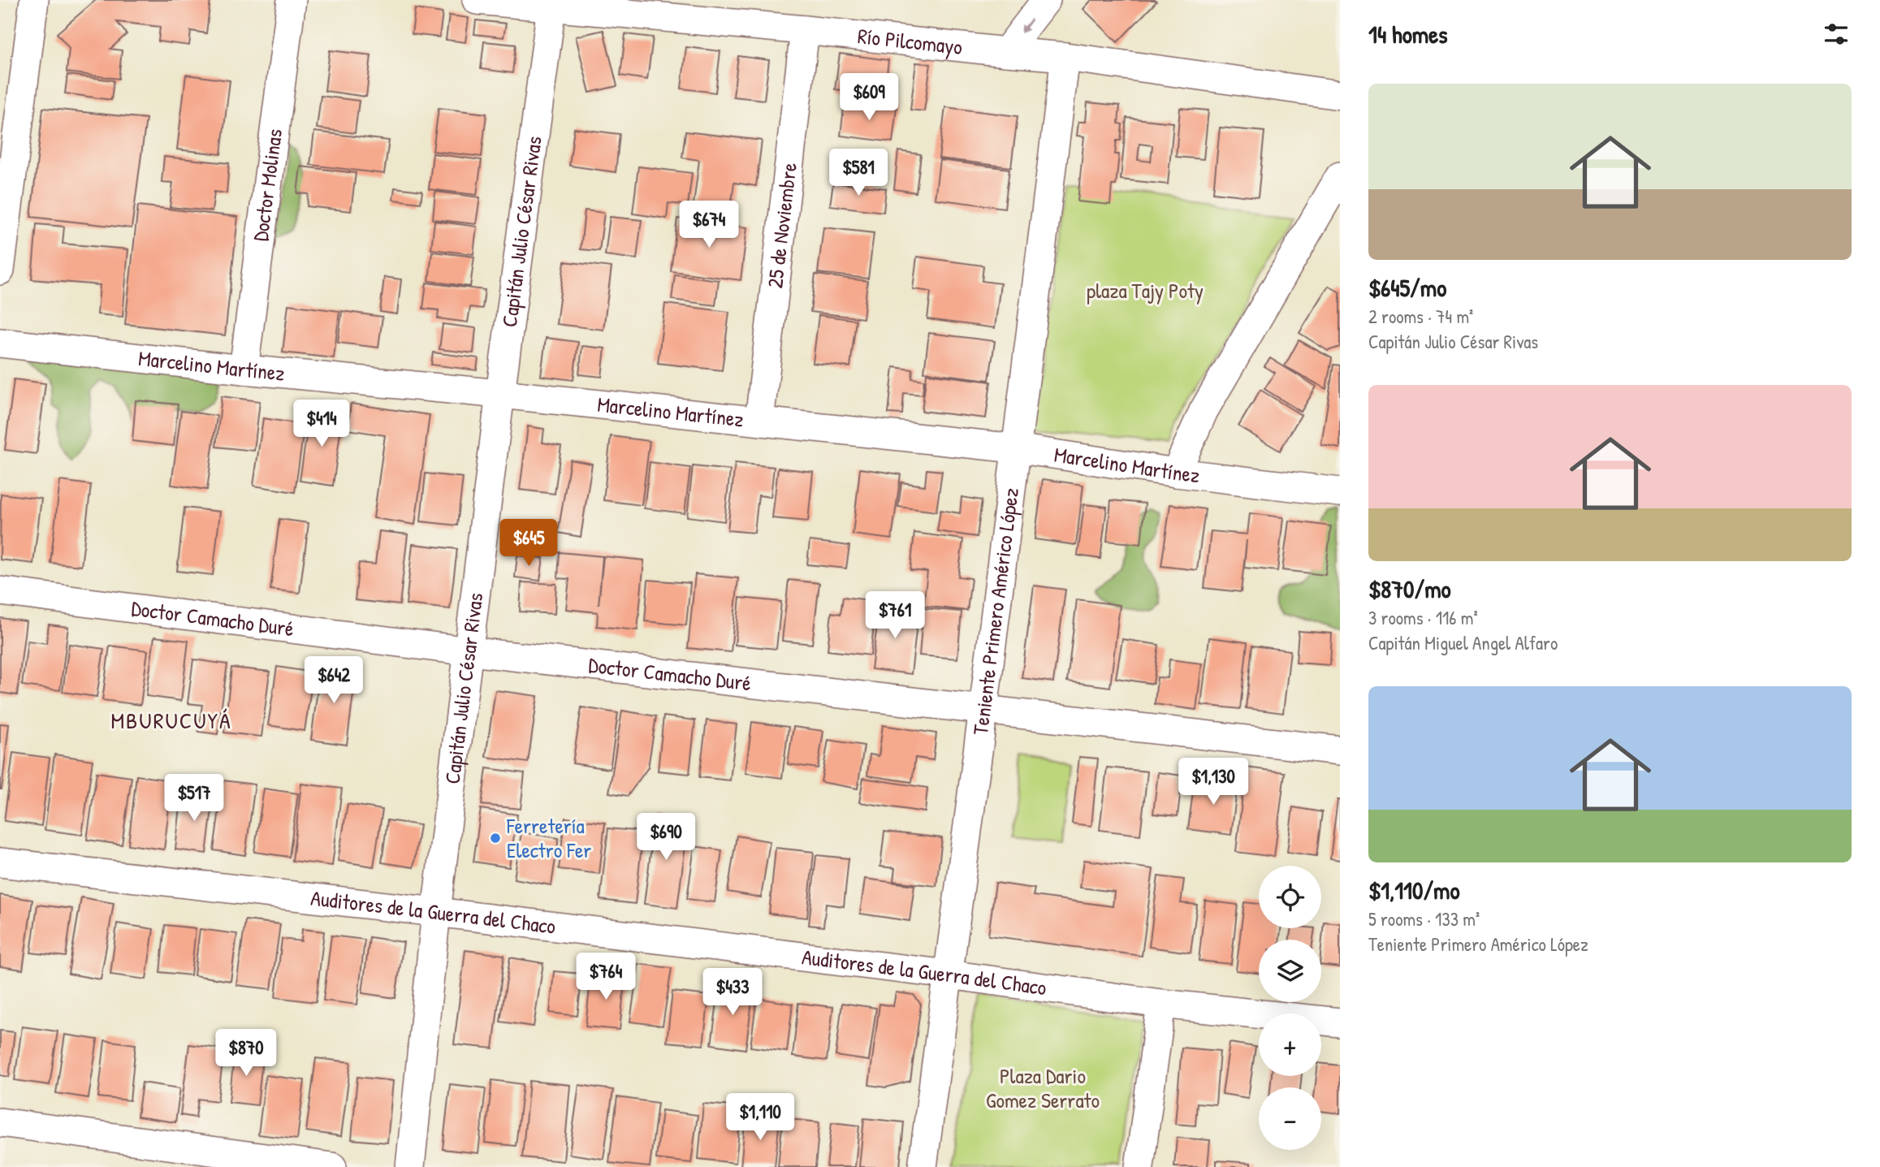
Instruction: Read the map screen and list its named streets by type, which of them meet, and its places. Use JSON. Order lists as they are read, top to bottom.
{
  "streets": {
    "street": [
      "Río Pilcomayo",
      "Doctor Molinas",
      "25 de Noviembre",
      "Capitán Julio César Rivas",
      "Marcelino Martínez",
      "Teniente Primero Américo López",
      "Doctor Camacho Duré",
      "Auditores de la Guerra del Chaco"
    ]
  },
  "crossings": [
    ["Río Pilcomayo", "25 de Noviembre"],
    ["Río Pilcomayo", "Capitán Julio César Rivas"],
    ["Río Pilcomayo", "Teniente Primero Américo López"],
    ["Doctor Molinas", "Marcelino Martínez"],
    ["25 de Noviembre", "Marcelino Martínez"],
    ["Capitán Julio César Rivas", "Marcelino Martínez"],
    ["Capitán Julio César Rivas", "Doctor Camacho Duré"],
    ["Capitán Julio César Rivas", "Auditores de la Guerra del Chaco"],
    ["Marcelino Martínez", "Teniente Primero Américo López"],
    ["Teniente Primero Américo López", "Doctor Camacho Duré"],
    ["Teniente Primero Américo López", "Auditores de la Guerra del Chaco"]
  ],
  "districts": ["MBURUCUYÁ"],
  "parks": ["plaza Tajy Poty", "Plaza Dario Gomez Serrato"],
  "places": ["Ferretería Electro Fer"],
  "page": {
    "heading": "14 homes",
    "list": [
      {
        "name": "$645/mo",
        "note": "2 rooms · 74 m² · Capitán Julio César Rivas"
      },
      {
        "name": "$870/mo",
        "note": "3 rooms · 116 m² · Capitán Miguel Angel Alfaro"
      },
      {
        "name": "$1,110/mo",
        "note": "5 rooms · 133 m² · Teniente Primero Américo López"
      }
    ],
    "price": [
      "$609",
      "$581",
      "$674",
      "$414",
      "$645",
      "$761",
      "$642",
      "$1,130",
      "$517",
      "$690",
      "$764",
      "$433",
      "$870",
      "$1,110"
    ],
    "map_buttons": ["+", "−"]
  }
}
